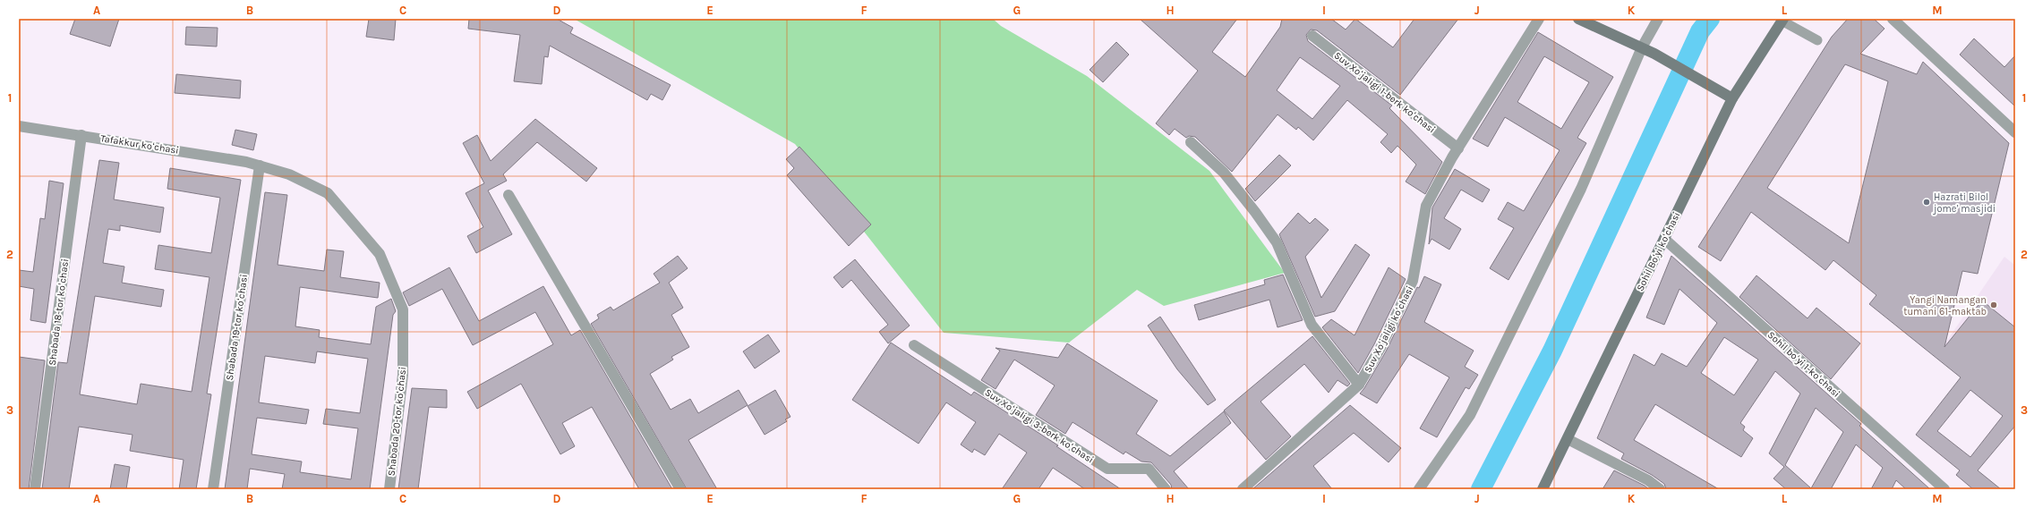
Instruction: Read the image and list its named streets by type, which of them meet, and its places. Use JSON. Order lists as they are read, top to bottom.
{
  "streets": {
    "main road": ["Sohil Boʻyi koʻchasi"],
    "street": [
      "Suv Xoʻjaligi 1-berk koʻchasi",
      "Tafakkur koʻchasi",
      "Shabada 18-tor koʻchasi",
      "Shabada 19-tor koʻchasi",
      "Suv Xoʻjaligi koʻchasi",
      "Sohil boʻyi 1-koʻchasi",
      "Shabada 20-tor koʻchasi",
      "Suv Xoʻjaligi 3-berk koʻchasi"
    ]
  },
  "crossings": [
    ["Suv Xoʻjaligi 1-berk koʻchasi", "Suv Xoʻjaligi koʻchasi"],
    ["Tafakkur koʻchasi", "Shabada 18-tor koʻchasi"],
    ["Tafakkur koʻchasi", "Shabada 19-tor koʻchasi"],
    ["Tafakkur koʻchasi", "Shabada 20-tor koʻchasi"],
    ["Sohil Boʻyi koʻchasi", "Sohil boʻyi 1-koʻchasi"],
    ["Shabada 19-tor koʻchasi", "Shabada 20-tor koʻchasi"]
  ],
  "places": ["Hazrati Bilol jome’ masjidi", "Yangi Namangan tumani 61-maktab"],
  "grid": {
    "columns": [
      "A",
      "B",
      "C",
      "D",
      "E",
      "F",
      "G",
      "H",
      "I",
      "J",
      "K",
      "L",
      "M"
    ],
    "rows": ["1", "2", "3"]
  }
}
